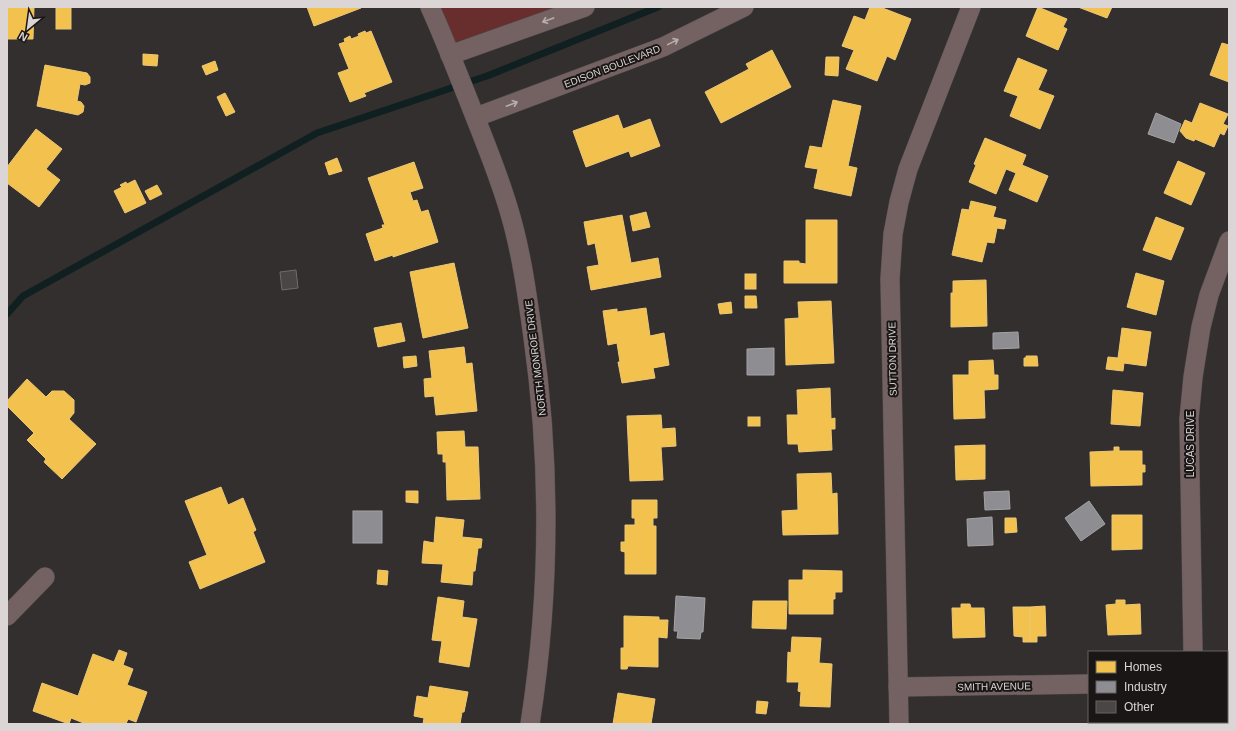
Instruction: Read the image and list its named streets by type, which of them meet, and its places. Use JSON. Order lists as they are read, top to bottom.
{
  "streets": {
    "street": [
      "EDISON BOULEVARD",
      "NORTH MONROE DRIVE",
      "SUTTON DRIVE",
      "LUCAS DRIVE",
      "SMITH AVENUE"
    ]
  },
  "crossings": [
    ["EDISON BOULEVARD", "NORTH MONROE DRIVE"],
    ["SUTTON DRIVE", "SMITH AVENUE"]
  ],
  "legend": ["Homes", "Industry", "Other"],
  "north": "bottom left"
}
